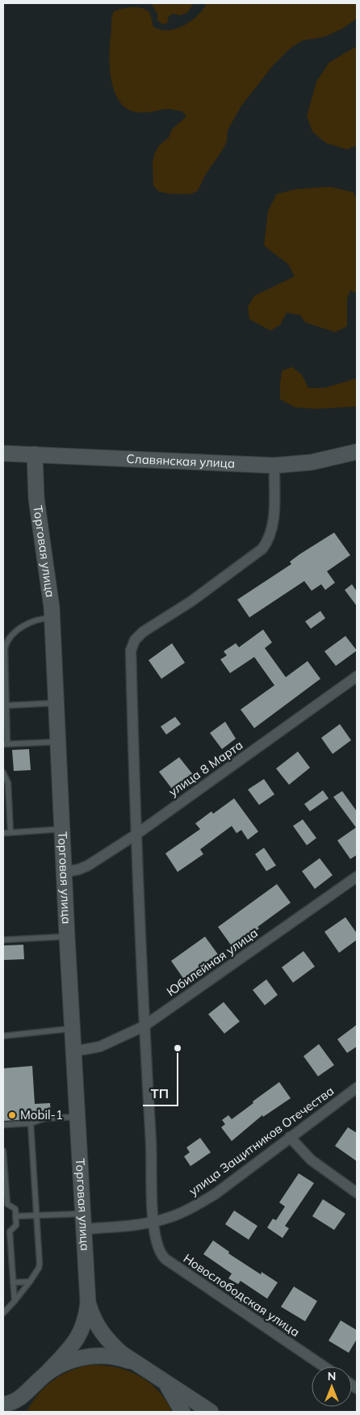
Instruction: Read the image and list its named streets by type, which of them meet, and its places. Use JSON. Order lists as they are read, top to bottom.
{
  "streets": {
    "street": [
      "Славянская улица",
      "Торговая улица",
      "улица 8 Марта",
      "Юбилейная улица",
      "улица Защитников Отечества",
      "Новослободская улица"
    ]
  },
  "crossings": [
    ["Славянская улица", "Торговая улица"],
    ["Славянская улица", "Новослободская улица"],
    ["Торговая улица", "улица 8 Марта"],
    ["Торговая улица", "Юбилейная улица"],
    ["Торговая улица", "улица Защитников Отечества"],
    ["улица 8 Марта", "Новослободская улица"],
    ["Юбилейная улица", "Новослободская улица"],
    ["улица Защитников Отечества", "Новослободская улица"]
  ],
  "places": ["ТП", "Mobil-1"],
  "north": "top"
}
